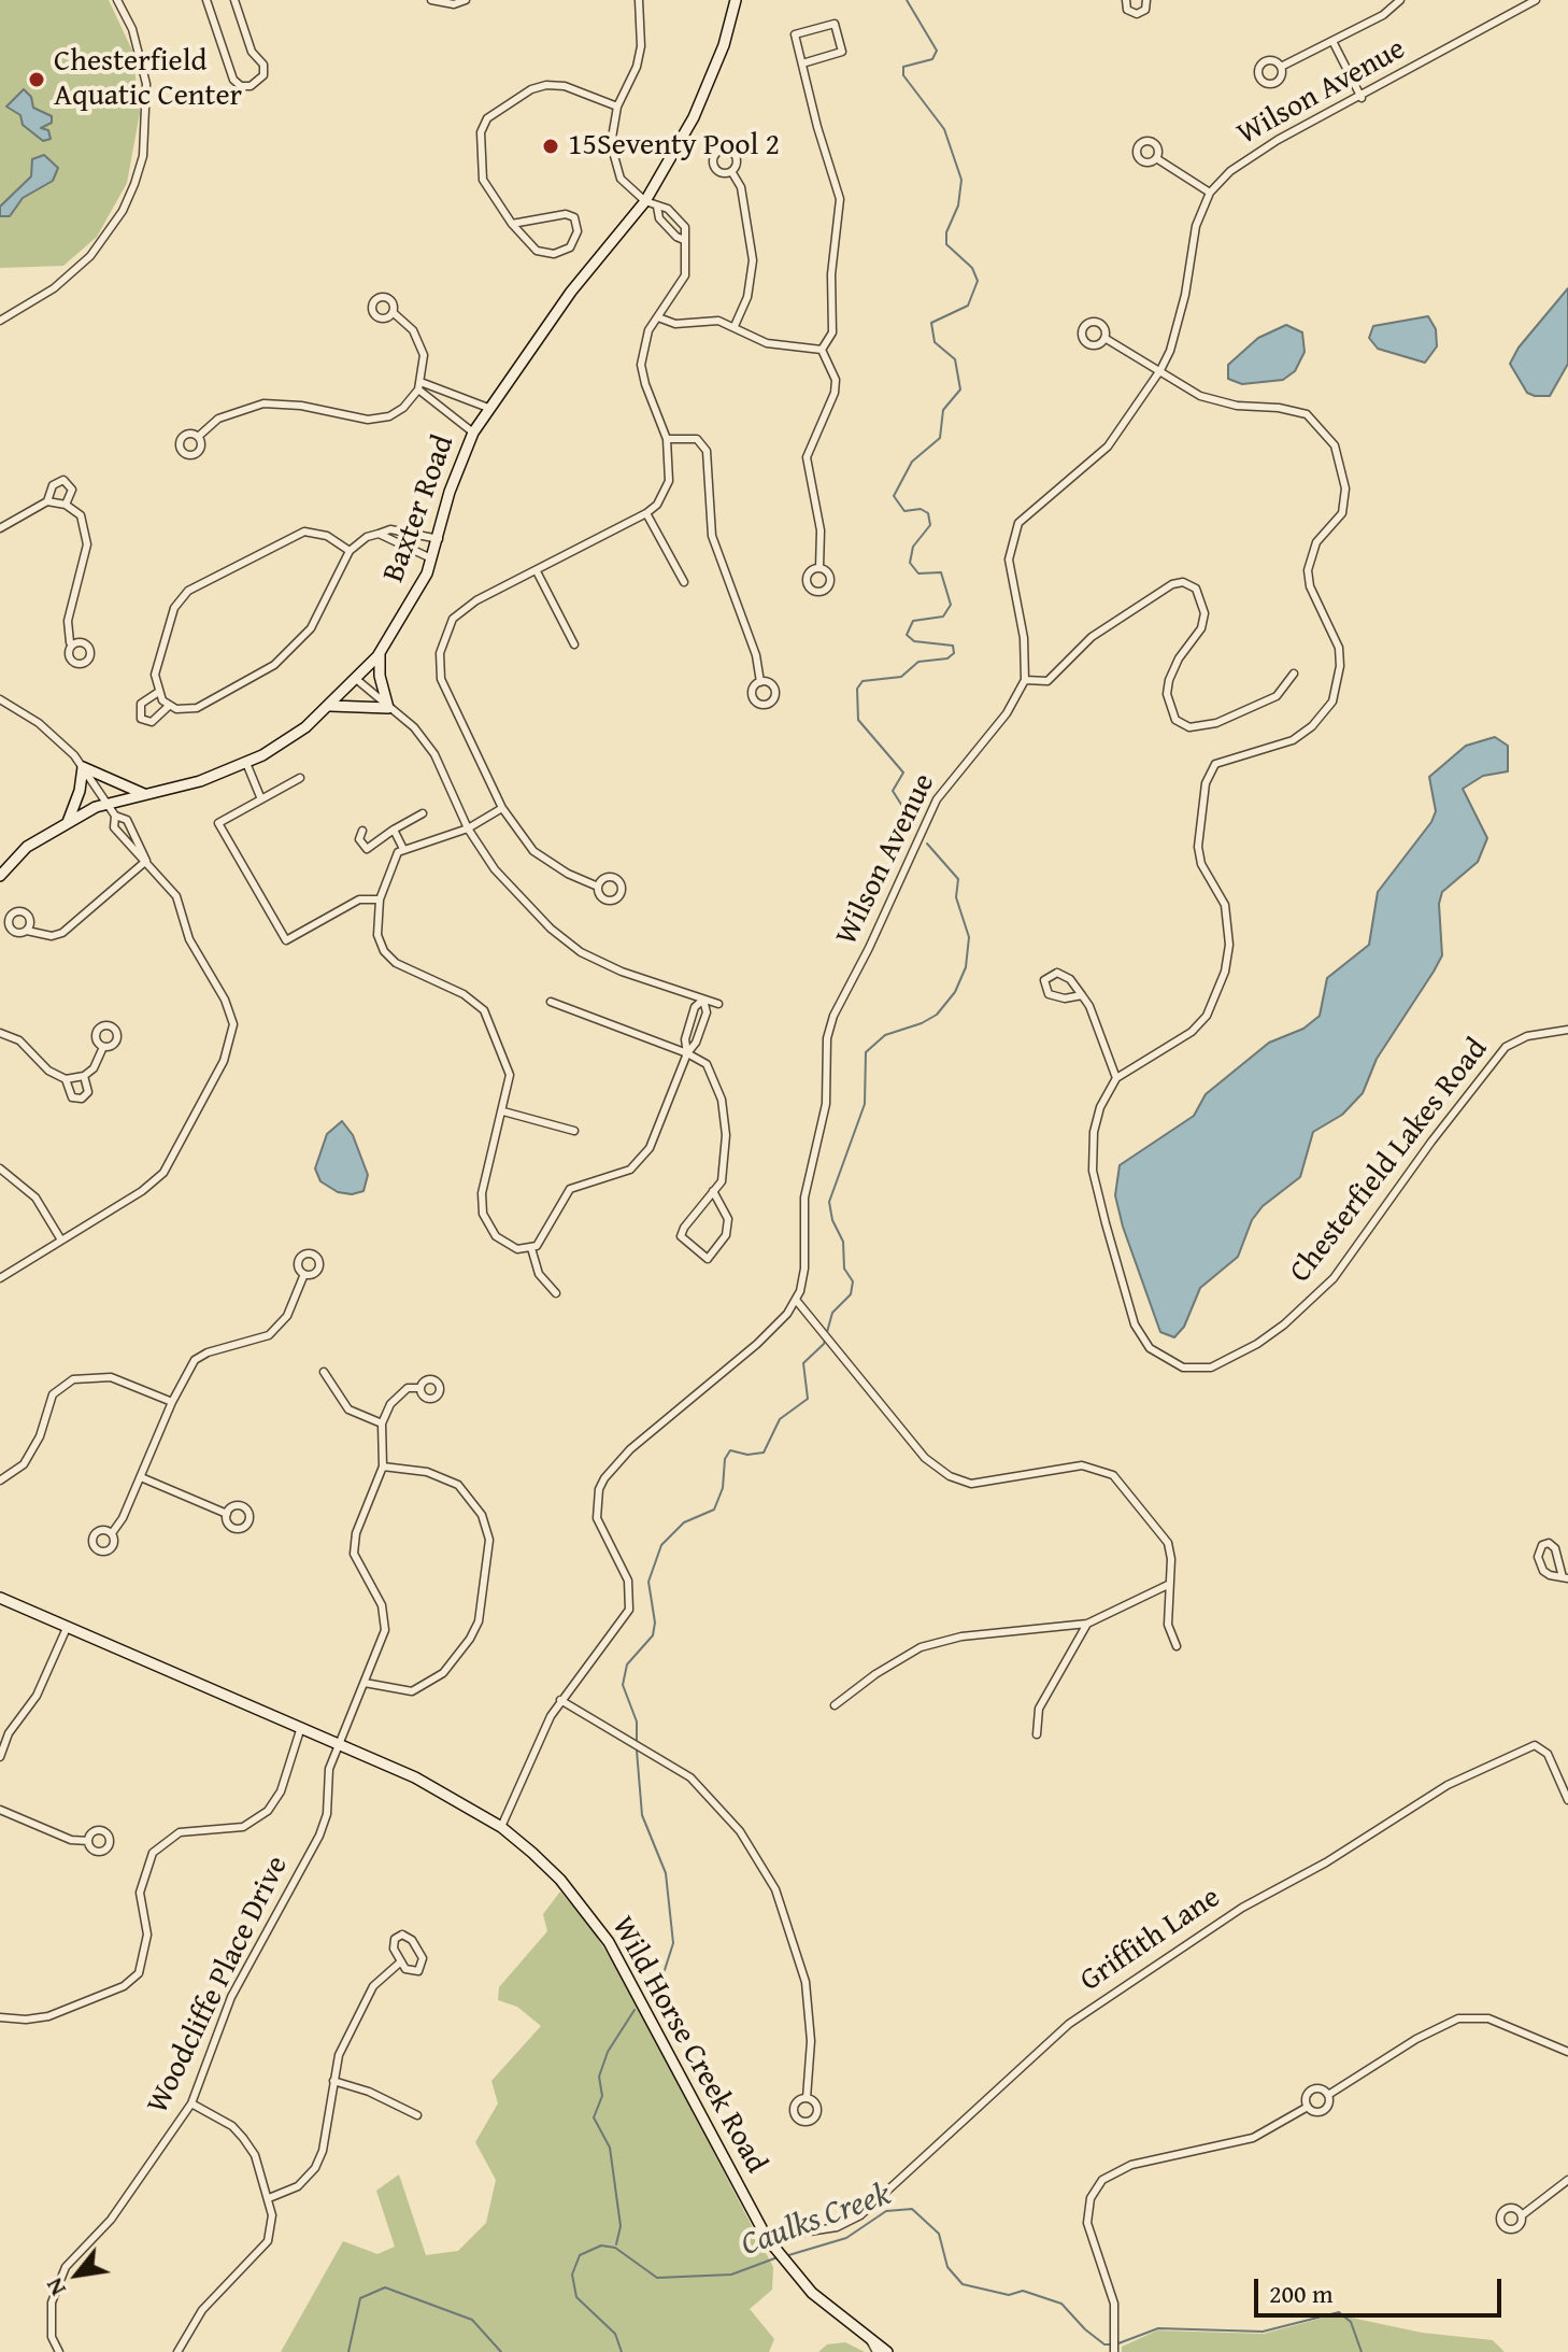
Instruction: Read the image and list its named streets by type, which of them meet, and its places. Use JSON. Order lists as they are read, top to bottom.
{
  "streets": {
    "main road": ["Baxter Road", "Wild Horse Creek Road"],
    "street": [
      "Wilson Avenue",
      "Chesterfield Lakes Road",
      "Griffith Lane",
      "Woodcliffe Place Drive"
    ]
  },
  "crossings": [
    ["Wilson Avenue", "Wild Horse Creek Road"],
    ["Griffith Lane", "Wild Horse Creek Road"],
    ["Woodcliffe Place Drive", "Wild Horse Creek Road"]
  ],
  "water": ["Caulks Creek"],
  "places": ["Chesterfield Aquatic Center", "15Seventy Pool 2"],
  "scale_bar": "200 m",
  "north": "bottom left"
}
